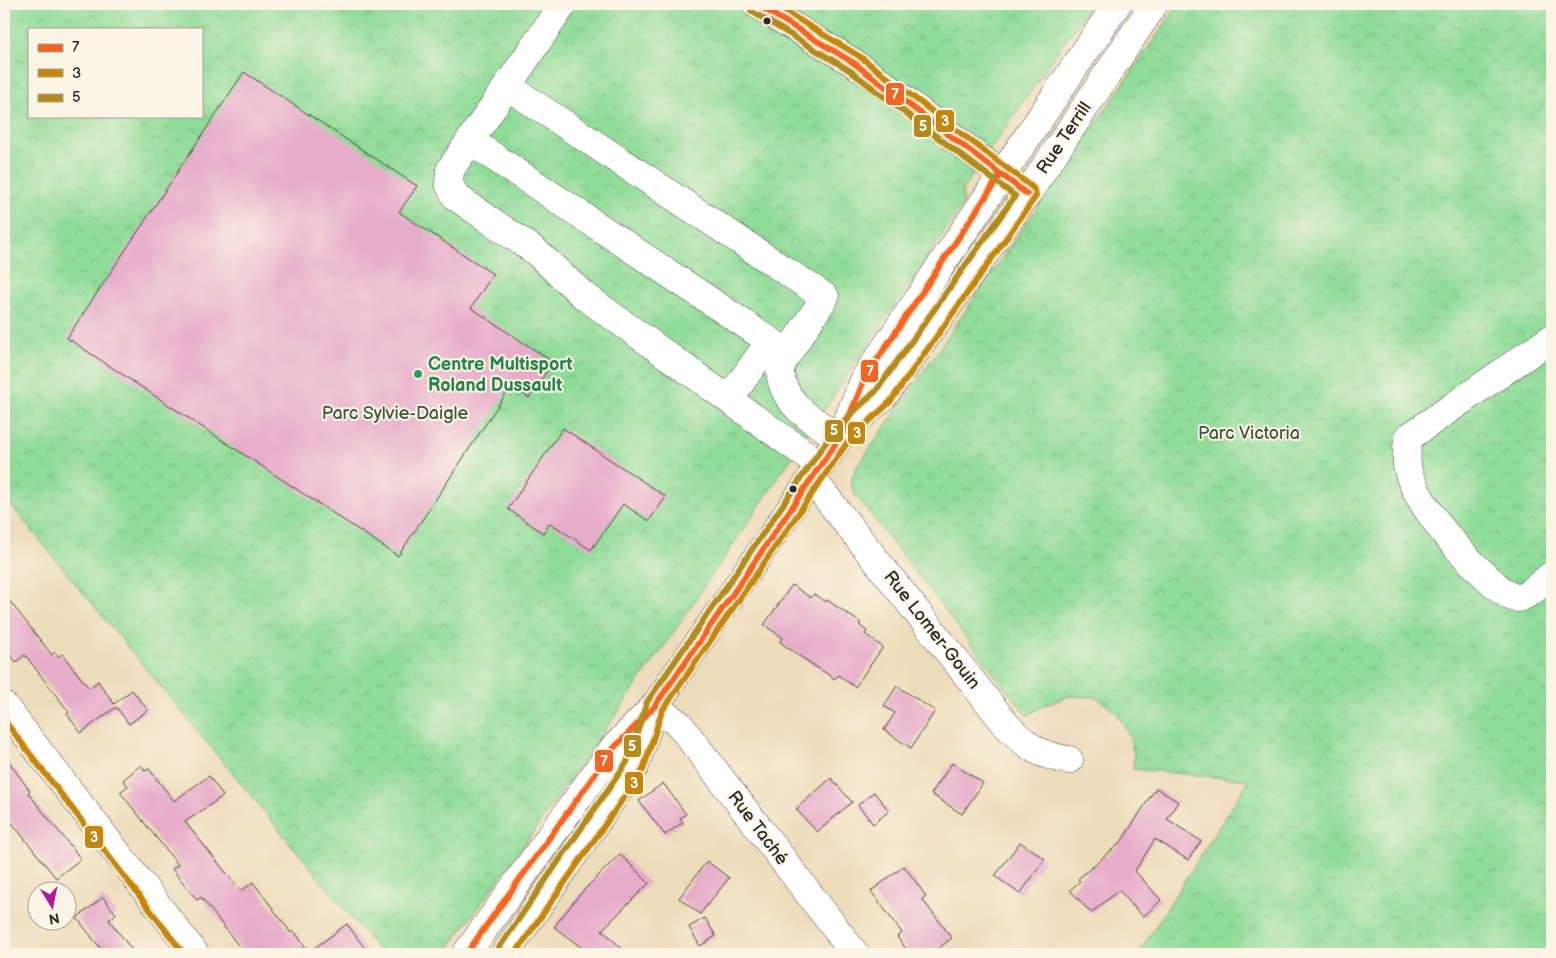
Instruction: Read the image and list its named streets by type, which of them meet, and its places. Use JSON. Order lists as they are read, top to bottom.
{
  "streets": {
    "street": ["Rue Terrill", "Rue Lomer-Gouin", "Rue Taché"]
  },
  "crossings": [
    ["Rue Terrill", "Rue Lomer-Gouin"],
    ["Rue Terrill", "Rue Taché"]
  ],
  "parks": ["Parc Sylvie-Daigle", "Parc Victoria"],
  "places": ["Centre Multisport Roland Dussault"],
  "lines": ["transit line 7", "transit line 3", "transit line 5"],
  "legend": ["7", "3", "5"],
  "north": "bottom"
}
